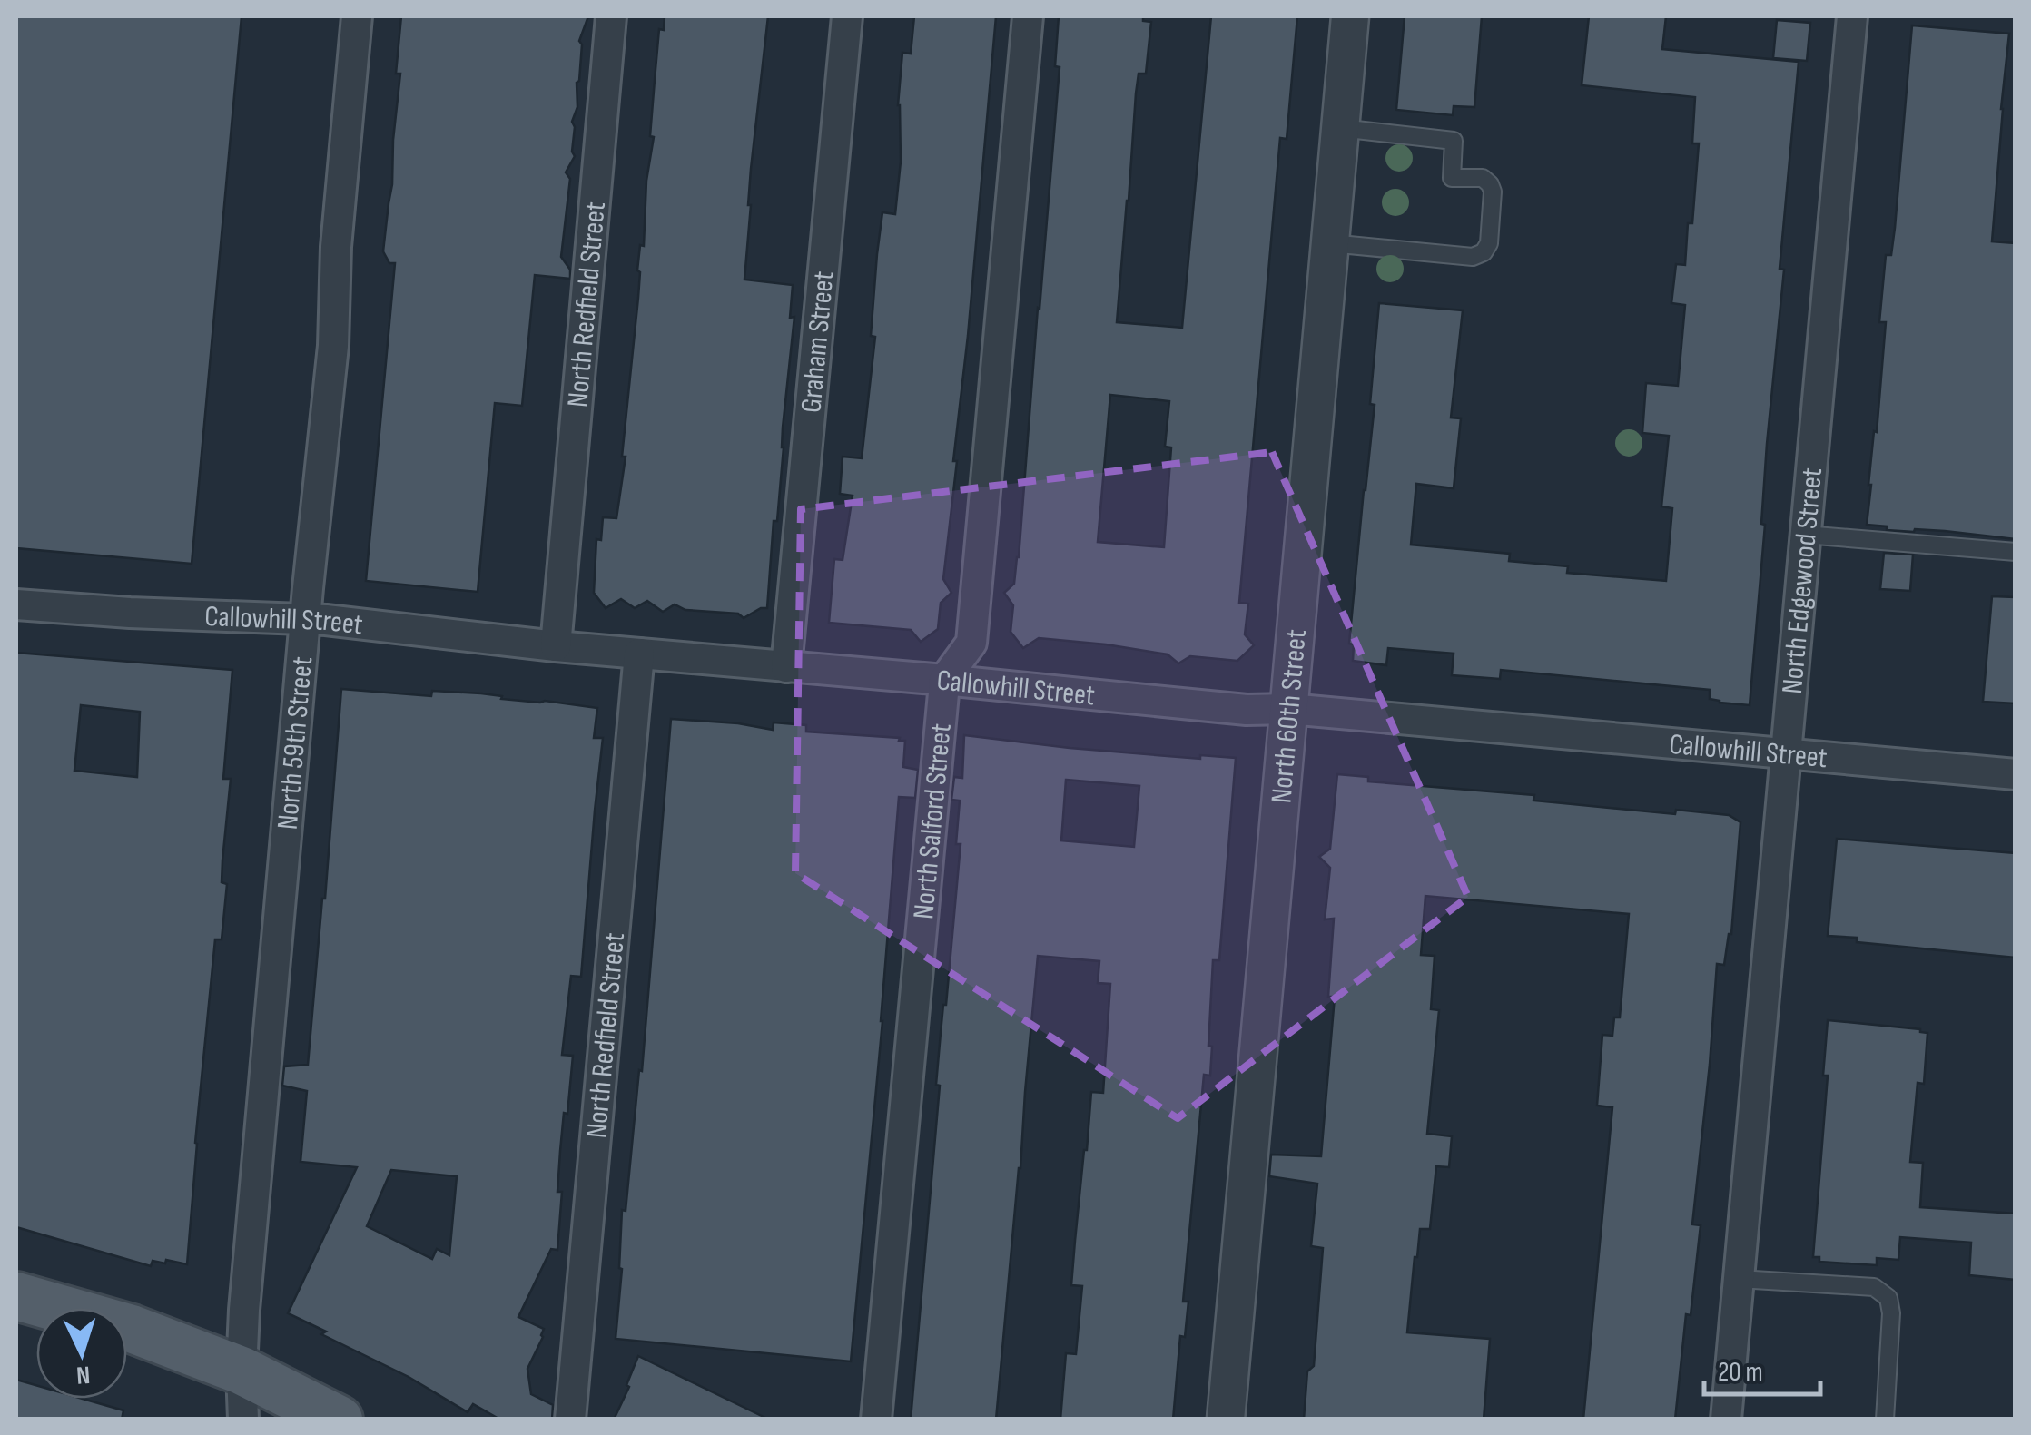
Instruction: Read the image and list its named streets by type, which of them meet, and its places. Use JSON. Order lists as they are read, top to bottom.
{
  "streets": {
    "street": [
      "North Redfield Street",
      "Graham Street",
      "North Edgewood Street",
      "Callowhill Street",
      "North 60th Street",
      "North 59th Street",
      "North Salford Street"
    ]
  },
  "crossings": [
    ["North Redfield Street", "Callowhill Street"],
    ["Graham Street", "Callowhill Street"],
    ["North Edgewood Street", "Callowhill Street"],
    ["Callowhill Street", "North 60th Street"],
    ["Callowhill Street", "North 59th Street"],
    ["Callowhill Street", "North Salford Street"]
  ],
  "scale_bar": "20 m",
  "north": "bottom"
}
